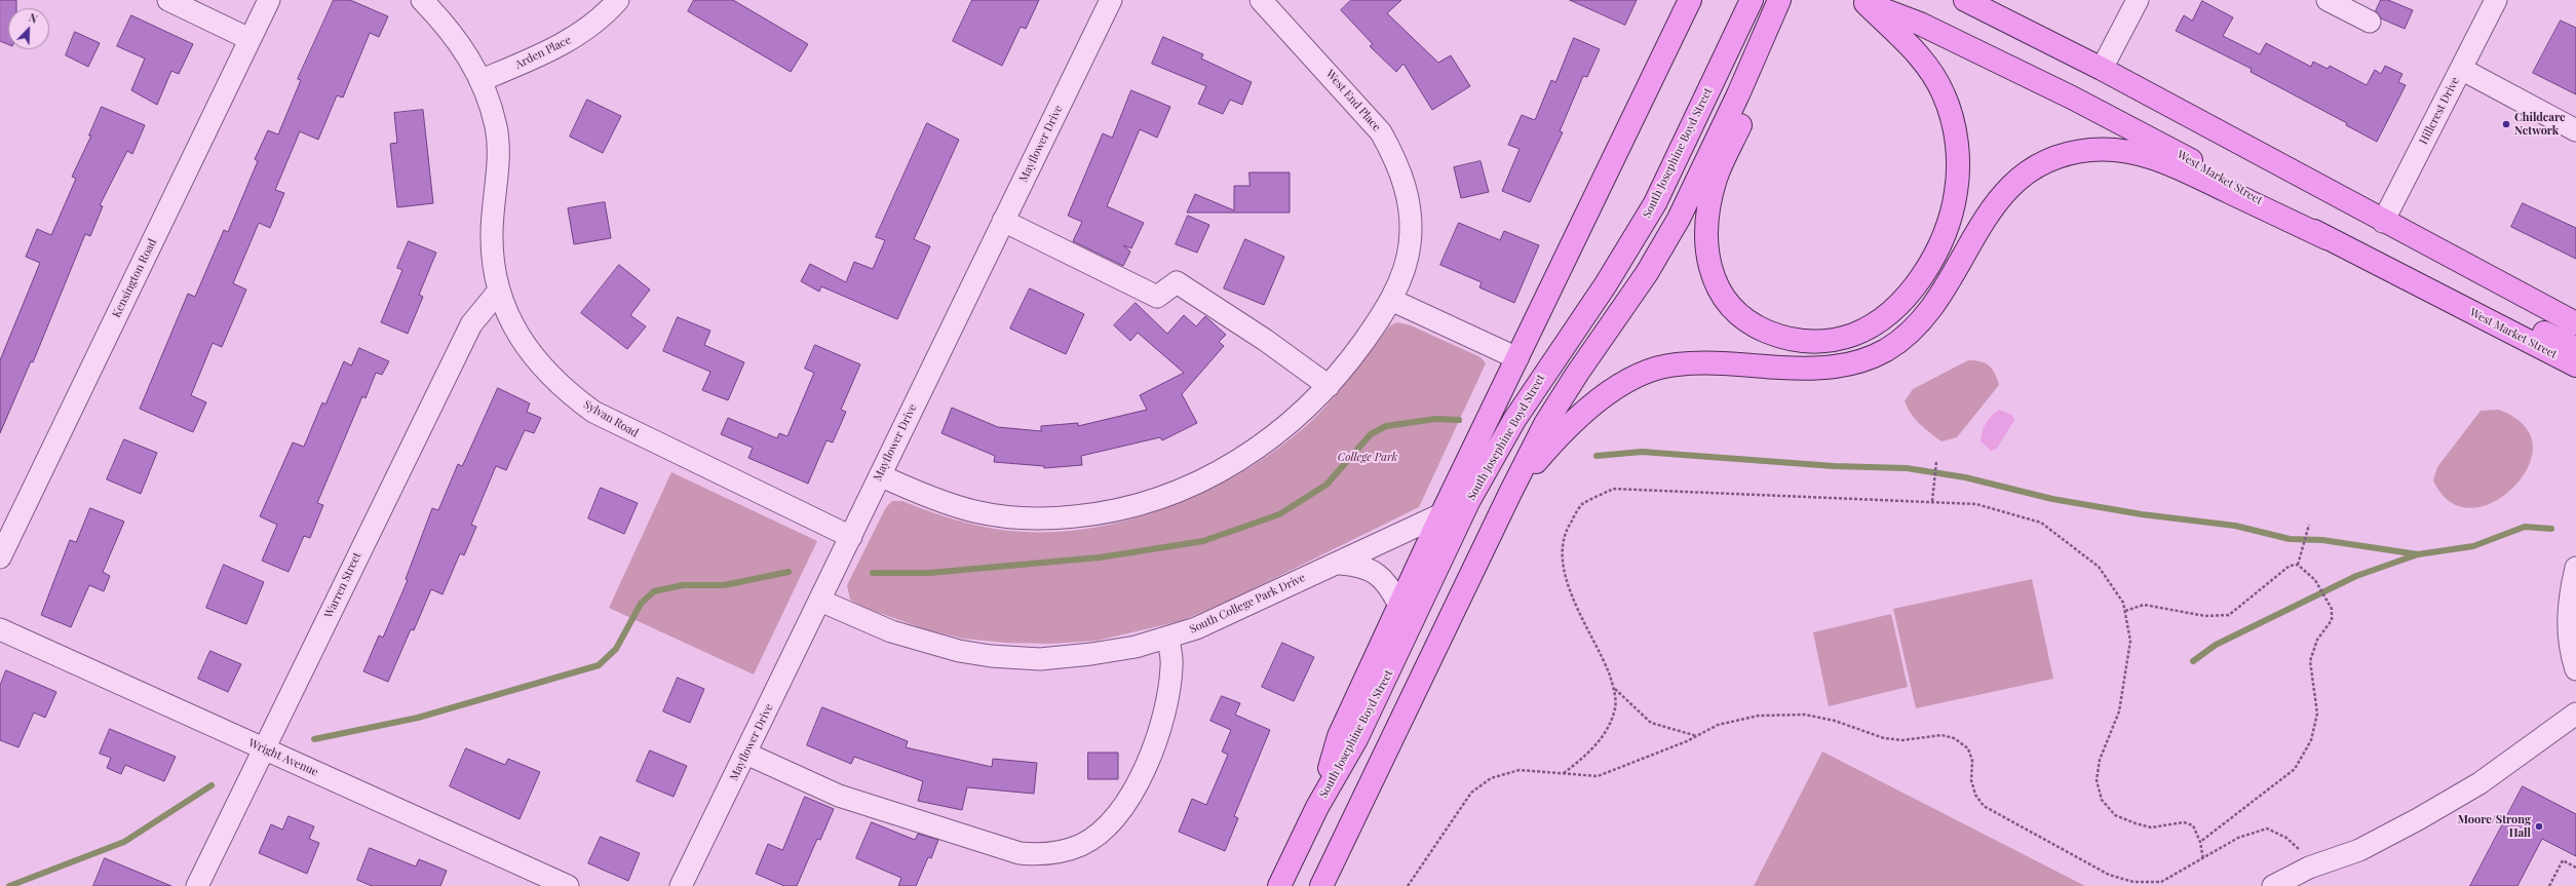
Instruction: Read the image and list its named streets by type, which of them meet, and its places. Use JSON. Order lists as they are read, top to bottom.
{
  "streets": {
    "main road": ["South Josephine Boyd Street", "West Market Street"],
    "street": [
      "Arden Place",
      "West End Place",
      "Hillcrest Drive",
      "Mayflower Drive",
      "Kensington Road",
      "Sylvan Road",
      "Warren Street",
      "South College Park Drive",
      "Wright Avenue"
    ]
  },
  "crossings": [
    ["Arden Place", "Sylvan Road"],
    ["West End Place", "Mayflower Drive"],
    ["Mayflower Drive", "Sylvan Road"],
    ["Mayflower Drive", "South College Park Drive"],
    ["Sylvan Road", "Warren Street"],
    ["Warren Street", "Wright Avenue"]
  ],
  "parks": ["College Park"],
  "places": ["Childcare Network", "Moore/Strong Hall"],
  "north": "top right"
}
